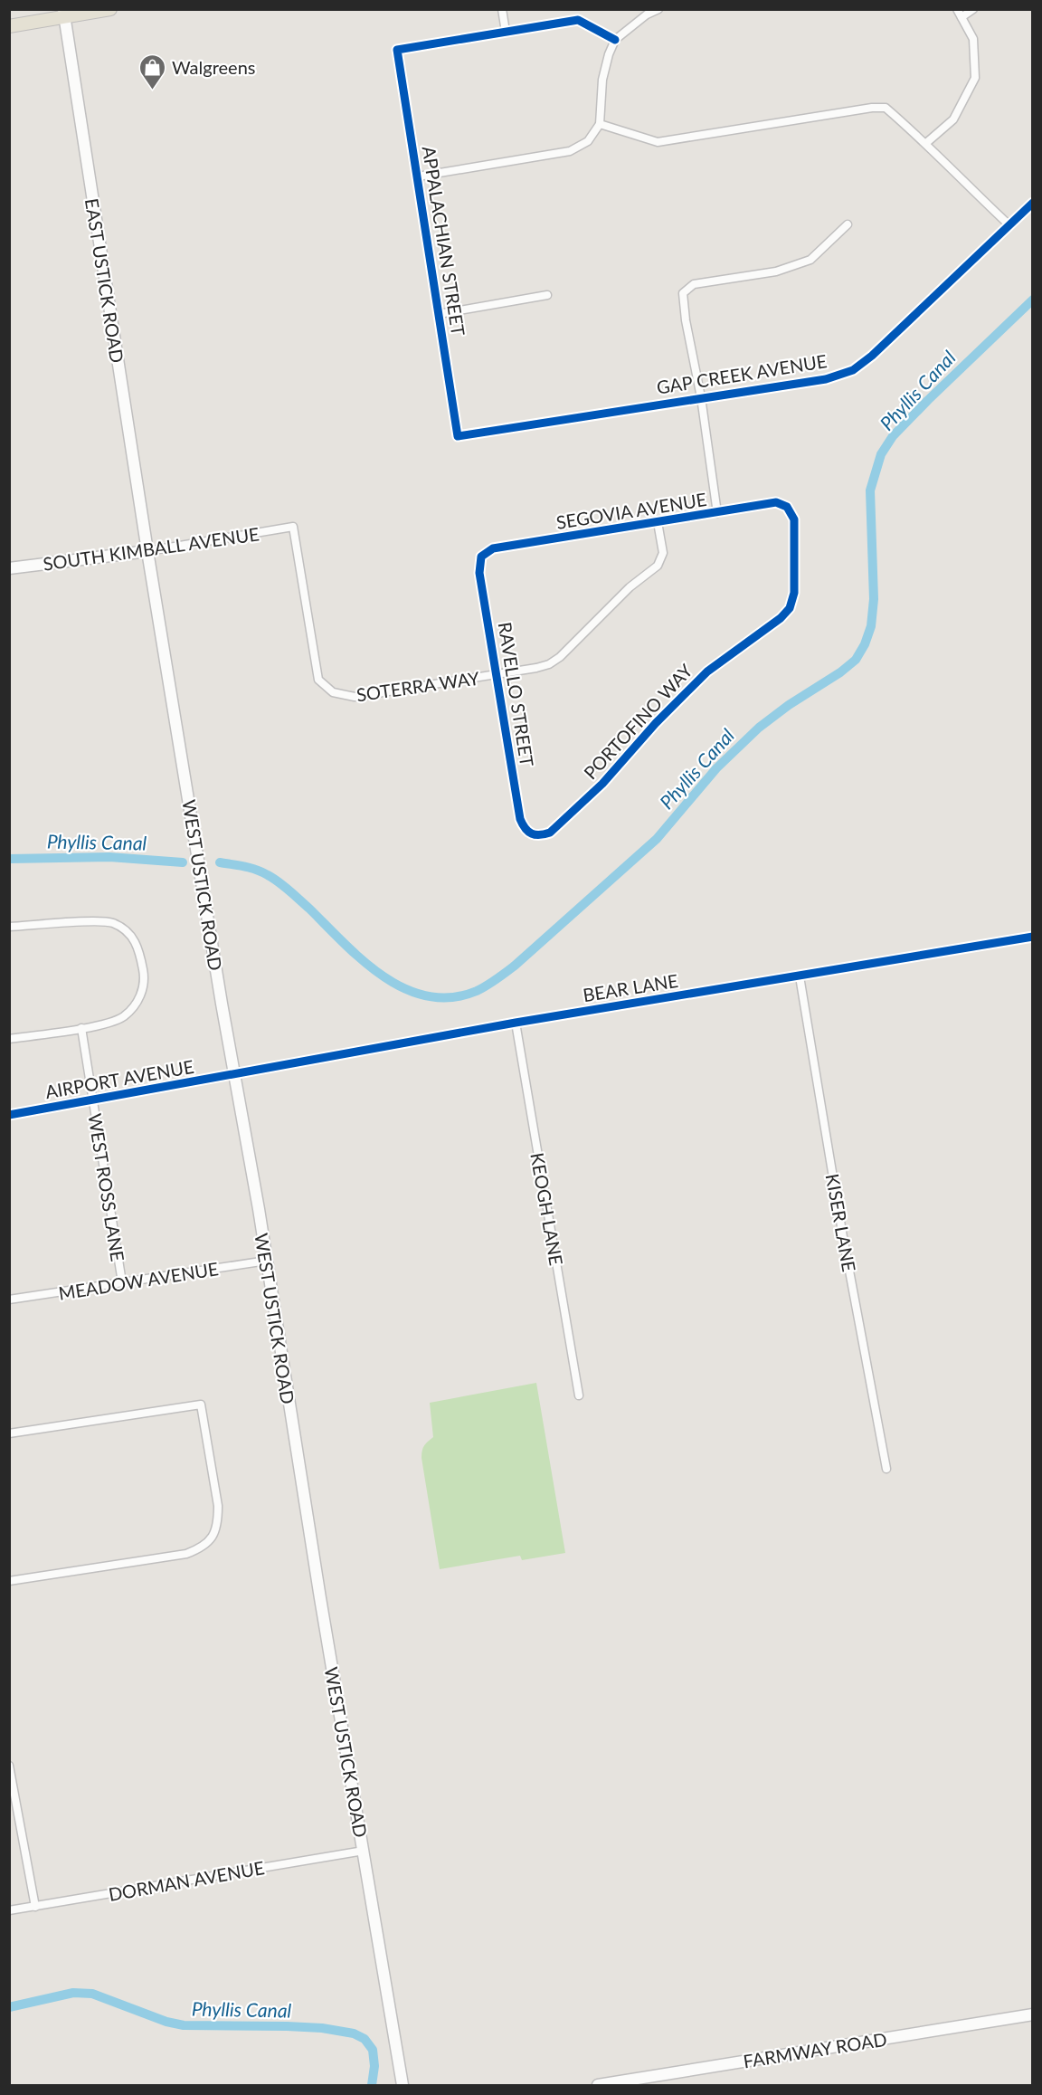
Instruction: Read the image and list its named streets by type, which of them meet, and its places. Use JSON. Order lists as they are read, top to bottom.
{
  "streets": {
    "main road": [
      "EAST USTICK ROAD",
      "SOUTH KIMBALL AVENUE",
      "WEST USTICK ROAD",
      "FARMWAY ROAD"
    ],
    "street": [
      "APPALACHIAN STREET",
      "GAP CREEK AVENUE",
      "SEGOVIA AVENUE",
      "SOTERRA WAY",
      "RAVELLO STREET",
      "PORTOFINO WAY",
      "BEAR LANE",
      "AIRPORT AVENUE",
      "WEST ROSS LANE",
      "KEOGH LANE",
      "KISER LANE",
      "MEADOW AVENUE",
      "DORMAN AVENUE"
    ]
  },
  "crossings": [
    ["APPALACHIAN STREET", "GAP CREEK AVENUE"],
    ["EAST USTICK ROAD", "SOUTH KIMBALL AVENUE"],
    ["EAST USTICK ROAD", "WEST USTICK ROAD"],
    ["SEGOVIA AVENUE", "SOTERRA WAY"],
    ["SEGOVIA AVENUE", "RAVELLO STREET"],
    ["SEGOVIA AVENUE", "PORTOFINO WAY"],
    ["SOUTH KIMBALL AVENUE", "SOTERRA WAY"],
    ["SOUTH KIMBALL AVENUE", "WEST USTICK ROAD"],
    ["SOTERRA WAY", "RAVELLO STREET"],
    ["RAVELLO STREET", "PORTOFINO WAY"],
    ["WEST USTICK ROAD", "BEAR LANE"],
    ["WEST USTICK ROAD", "AIRPORT AVENUE"],
    ["WEST USTICK ROAD", "MEADOW AVENUE"],
    ["WEST USTICK ROAD", "DORMAN AVENUE"],
    ["BEAR LANE", "AIRPORT AVENUE"],
    ["BEAR LANE", "KEOGH LANE"],
    ["BEAR LANE", "KISER LANE"],
    ["AIRPORT AVENUE", "WEST ROSS LANE"],
    ["WEST ROSS LANE", "MEADOW AVENUE"]
  ],
  "water": ["Phyllis Canal"],
  "places": {
    "shop": ["Walgreens"]
  }
}
